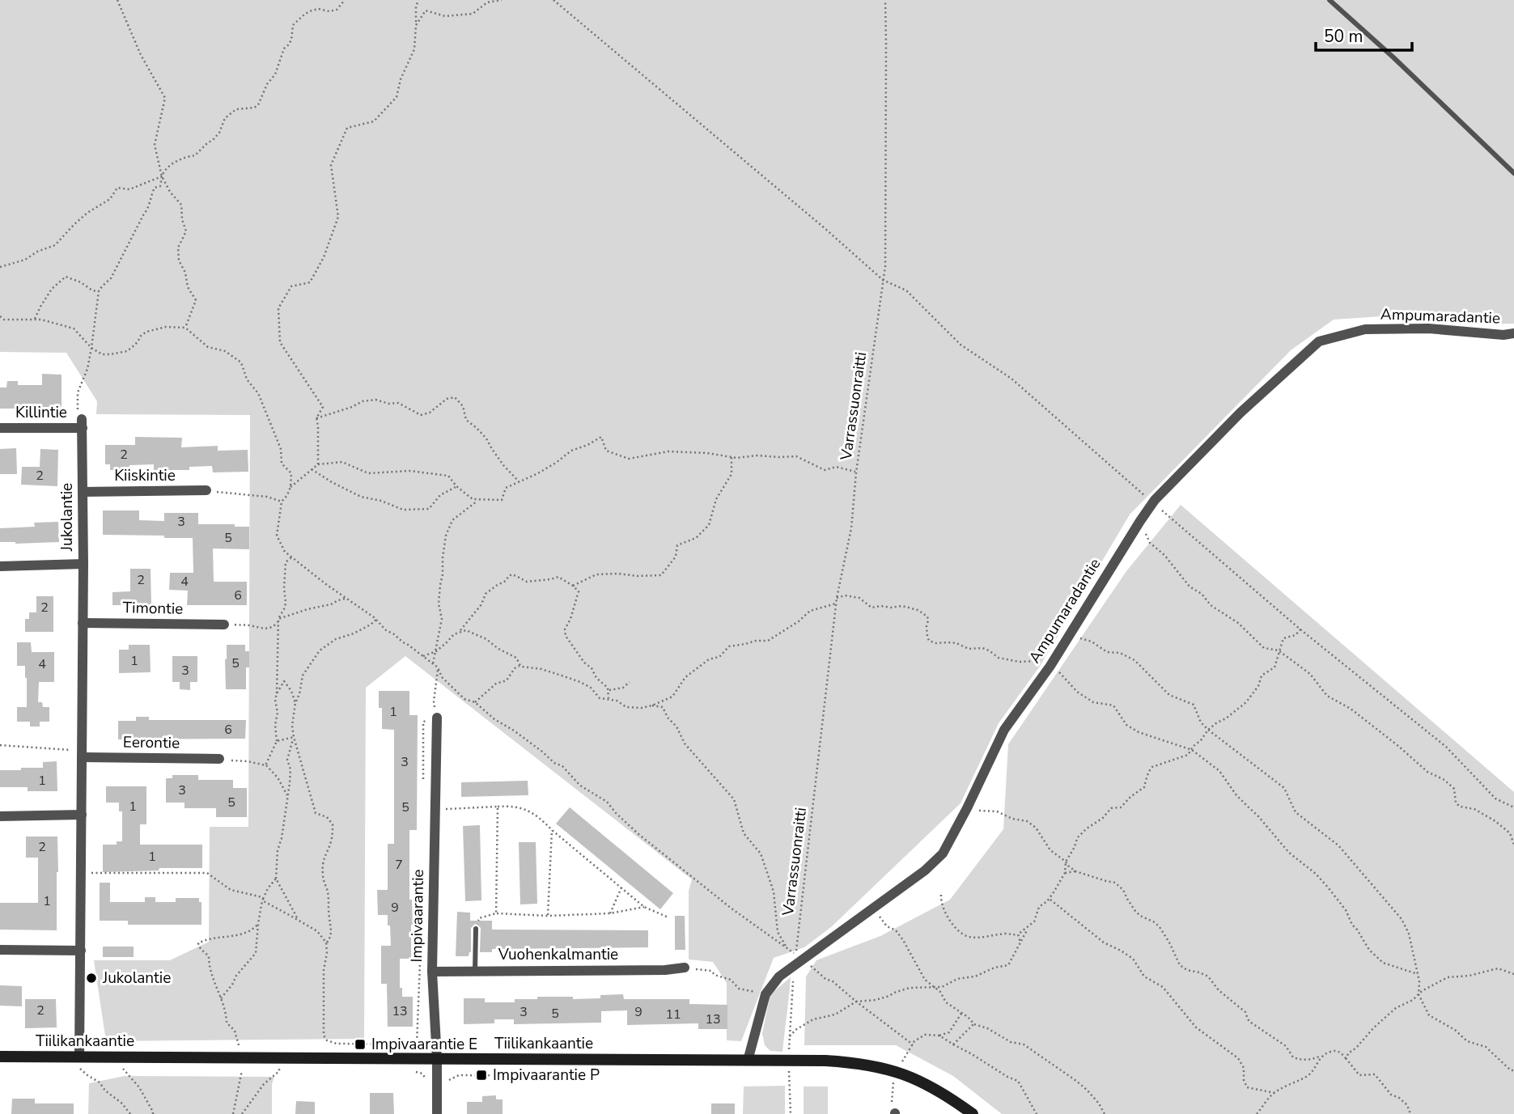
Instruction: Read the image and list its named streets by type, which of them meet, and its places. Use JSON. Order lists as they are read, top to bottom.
{
  "streets": {
    "street": [
      "Ampumaradantie",
      "Killintie",
      "Kiiskintie",
      "Jukolantie",
      "Timontie",
      "Eerontie",
      "Impivaarantie",
      "Vuohenkalmantie",
      "Tiilikankaantie"
    ],
    "path": ["Varrassuonraitti"]
  },
  "crossings": [
    ["Ampumaradantie", "Varrassuonraitti"],
    ["Ampumaradantie", "Tiilikankaantie"],
    ["Varrassuonraitti", "Tiilikankaantie"],
    ["Killintie", "Jukolantie"],
    ["Kiiskintie", "Jukolantie"],
    ["Jukolantie", "Timontie"],
    ["Jukolantie", "Eerontie"],
    ["Jukolantie", "Tiilikankaantie"],
    ["Impivaarantie", "Vuohenkalmantie"],
    ["Impivaarantie", "Tiilikankaantie"]
  ],
  "places": {
    "other": ["Jukolantie"],
    "transit": ["Impivaarantie E", "Impivaarantie P"]
  },
  "house_numbers": [
    "2",
    "2",
    "3",
    "5",
    "2",
    "4",
    "6",
    "2",
    "1",
    "5",
    "4",
    "3",
    "1",
    "6",
    "3",
    "1",
    "3",
    "5",
    "1",
    "5",
    "2",
    "1",
    "7",
    "1",
    "9",
    "2",
    "13",
    "3",
    "9",
    "5",
    "11",
    "13"
  ],
  "scale_bar": "50 m"
}
